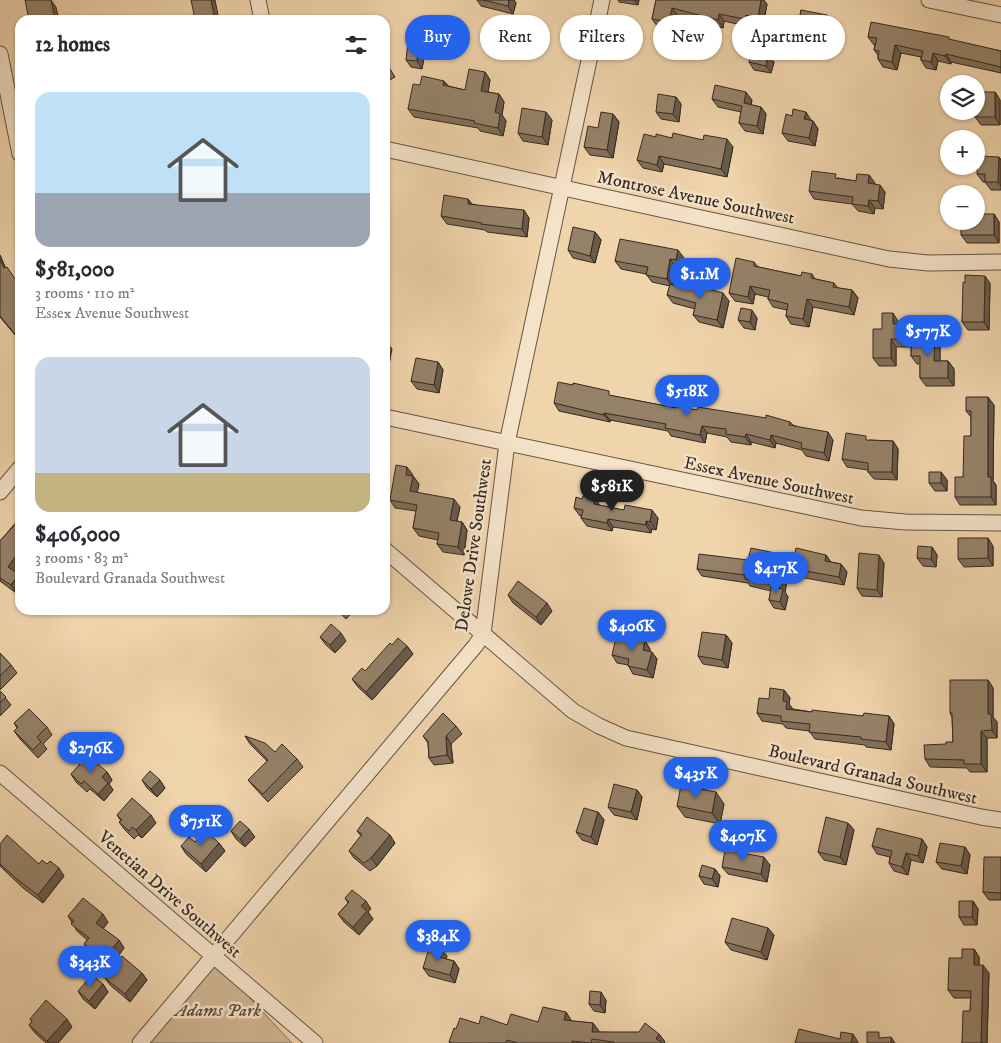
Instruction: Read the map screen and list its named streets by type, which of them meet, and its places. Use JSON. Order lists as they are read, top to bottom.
{
  "streets": {
    "street": [
      "Montrose Avenue Southwest",
      "Essex Avenue Southwest",
      "Delowe Drive Southwest",
      "Boulevard Granada Southwest",
      "Venetian Drive Southwest"
    ]
  },
  "crossings": [
    ["Montrose Avenue Southwest", "Delowe Drive Southwest"],
    ["Essex Avenue Southwest", "Delowe Drive Southwest"],
    ["Delowe Drive Southwest", "Boulevard Granada Southwest"],
    ["Delowe Drive Southwest", "Venetian Drive Southwest"]
  ],
  "parks": ["Adams Park"],
  "page": {
    "chip": [
      "Buy",
      "Rent",
      "Filters",
      "New",
      "Apartment"
    ],
    "heading": "12 homes",
    "map_buttons": ["+", "−"],
    "list": [
      {
        "name": "$581,000",
        "note": "3 rooms · 110 m² · Essex Avenue Southwest"
      },
      {
        "name": "$406,000",
        "note": "3 rooms · 83 m² · Boulevard Granada Southwest"
      }
    ],
    "price": [
      "$1.1M",
      "$577K",
      "$518K",
      "$581K",
      "$417K",
      "$406K",
      "$276K",
      "$435K",
      "$751K",
      "$407K",
      "$384K",
      "$343K"
    ]
  }
}
